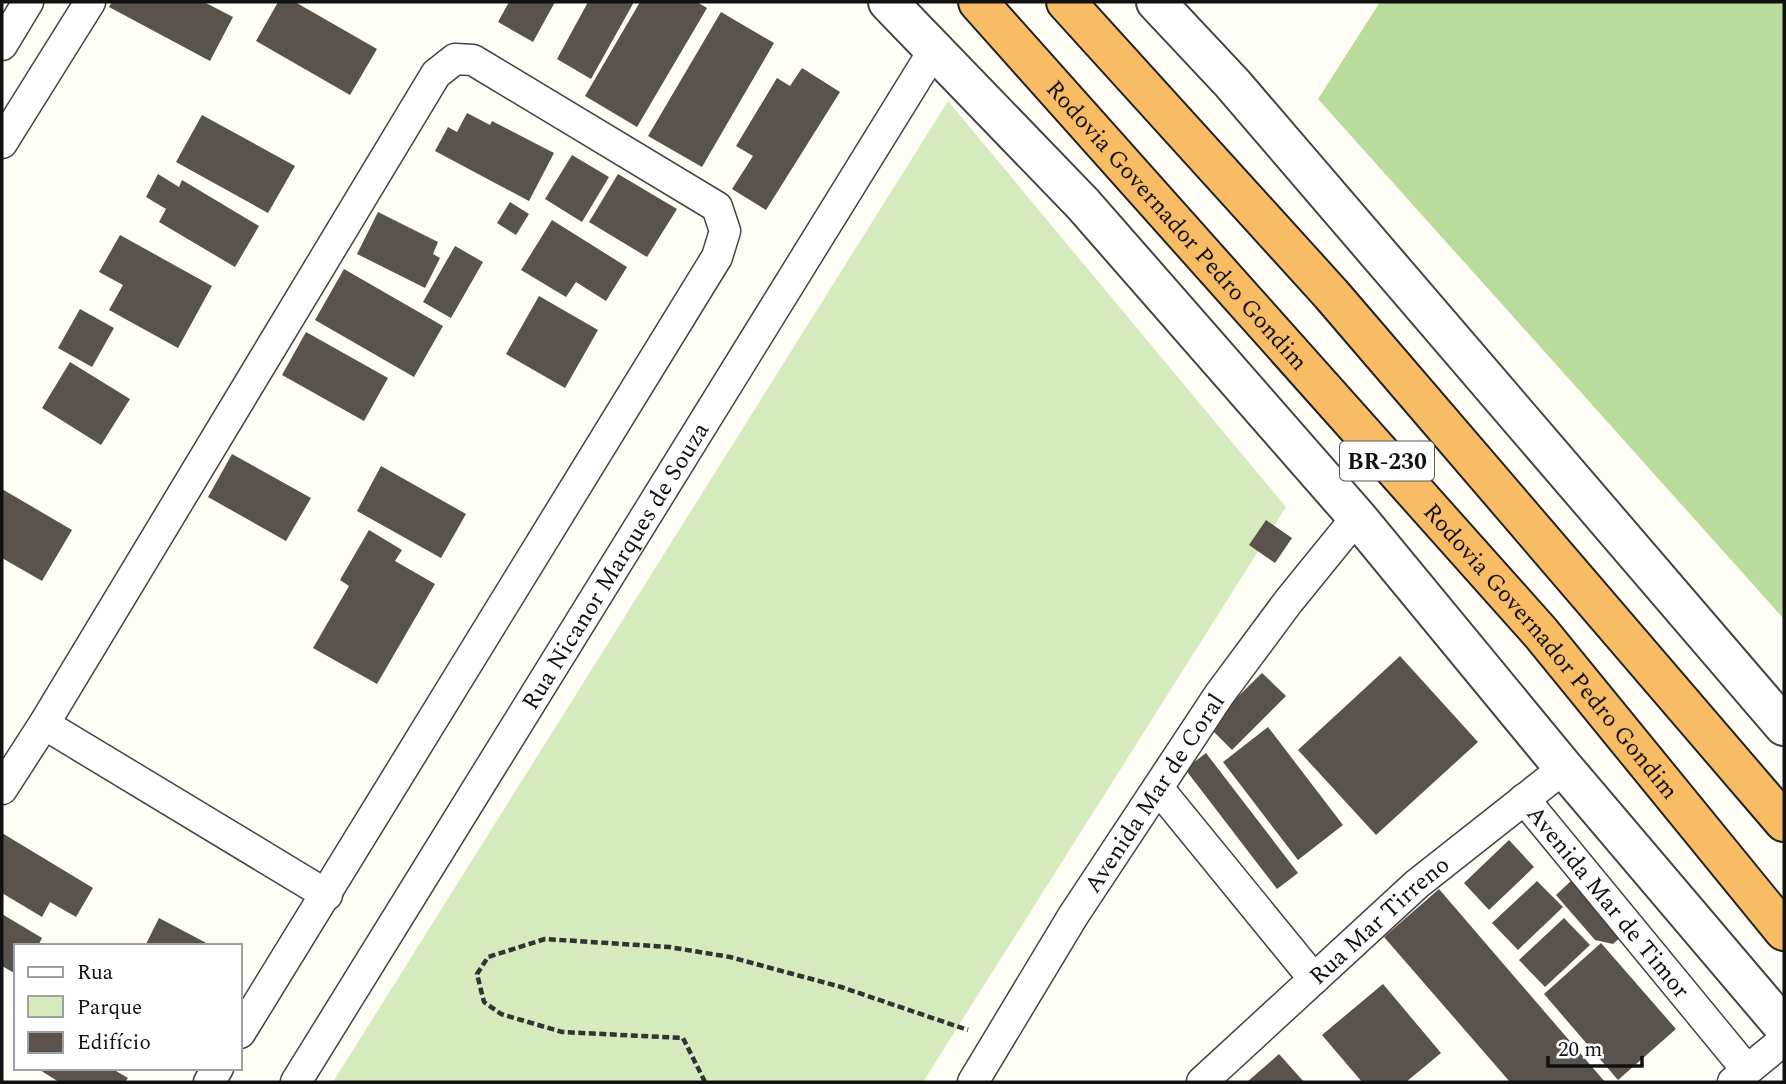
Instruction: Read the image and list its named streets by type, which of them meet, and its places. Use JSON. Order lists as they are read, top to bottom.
{
  "streets": {
    "highway": ["Rodovia Governador Pedro Gondim", "BR-230"],
    "street": [
      "Rua Nicanor Marques de Souza",
      "Avenida Mar de Coral",
      "Avenida Mar de Timor",
      "Rua Mar Tirreno"
    ]
  },
  "crossings": [
    ["Avenida Mar de Timor", "Rua Mar Tirreno"]
  ],
  "legend": ["Rua", "Parque", "Edifício"],
  "scale_bar": "20 m"
}
